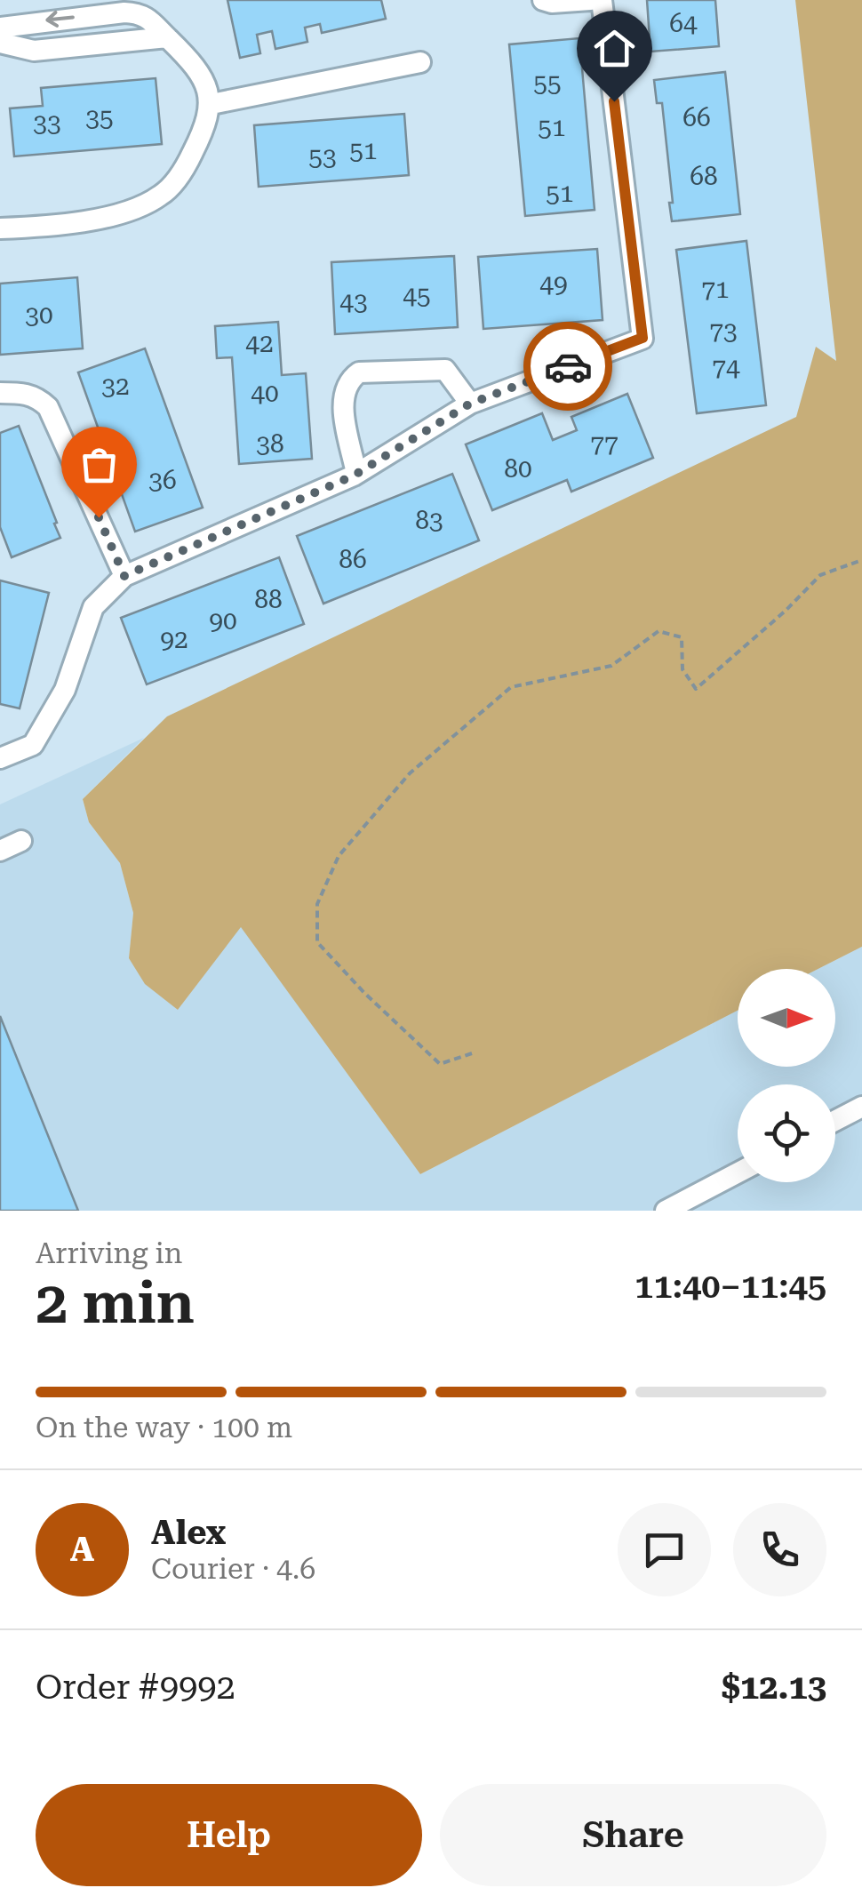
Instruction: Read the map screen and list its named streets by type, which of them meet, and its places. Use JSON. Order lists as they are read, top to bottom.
{
  "house_numbers": [
    "64",
    "55",
    "35",
    "66",
    "33",
    "51",
    "51",
    "53",
    "68",
    "51",
    "49",
    "71",
    "45",
    "43",
    "30",
    "73",
    "42",
    "74",
    "32",
    "40",
    "38",
    "77",
    "80",
    "36",
    "83",
    "86",
    "88",
    "90",
    "92"
  ],
  "north": "right",
  "page": {
    "heading": ["2 min", "Arriving in", "11:40–11:45"],
    "panel": [
      "Alex",
      "Courier · 4.6",
      "Order #9992",
      "$12.13"
    ],
    "bar": "On the way · 100 m",
    "round": "A",
    "buttons": ["Help", "Share"]
  }
}
